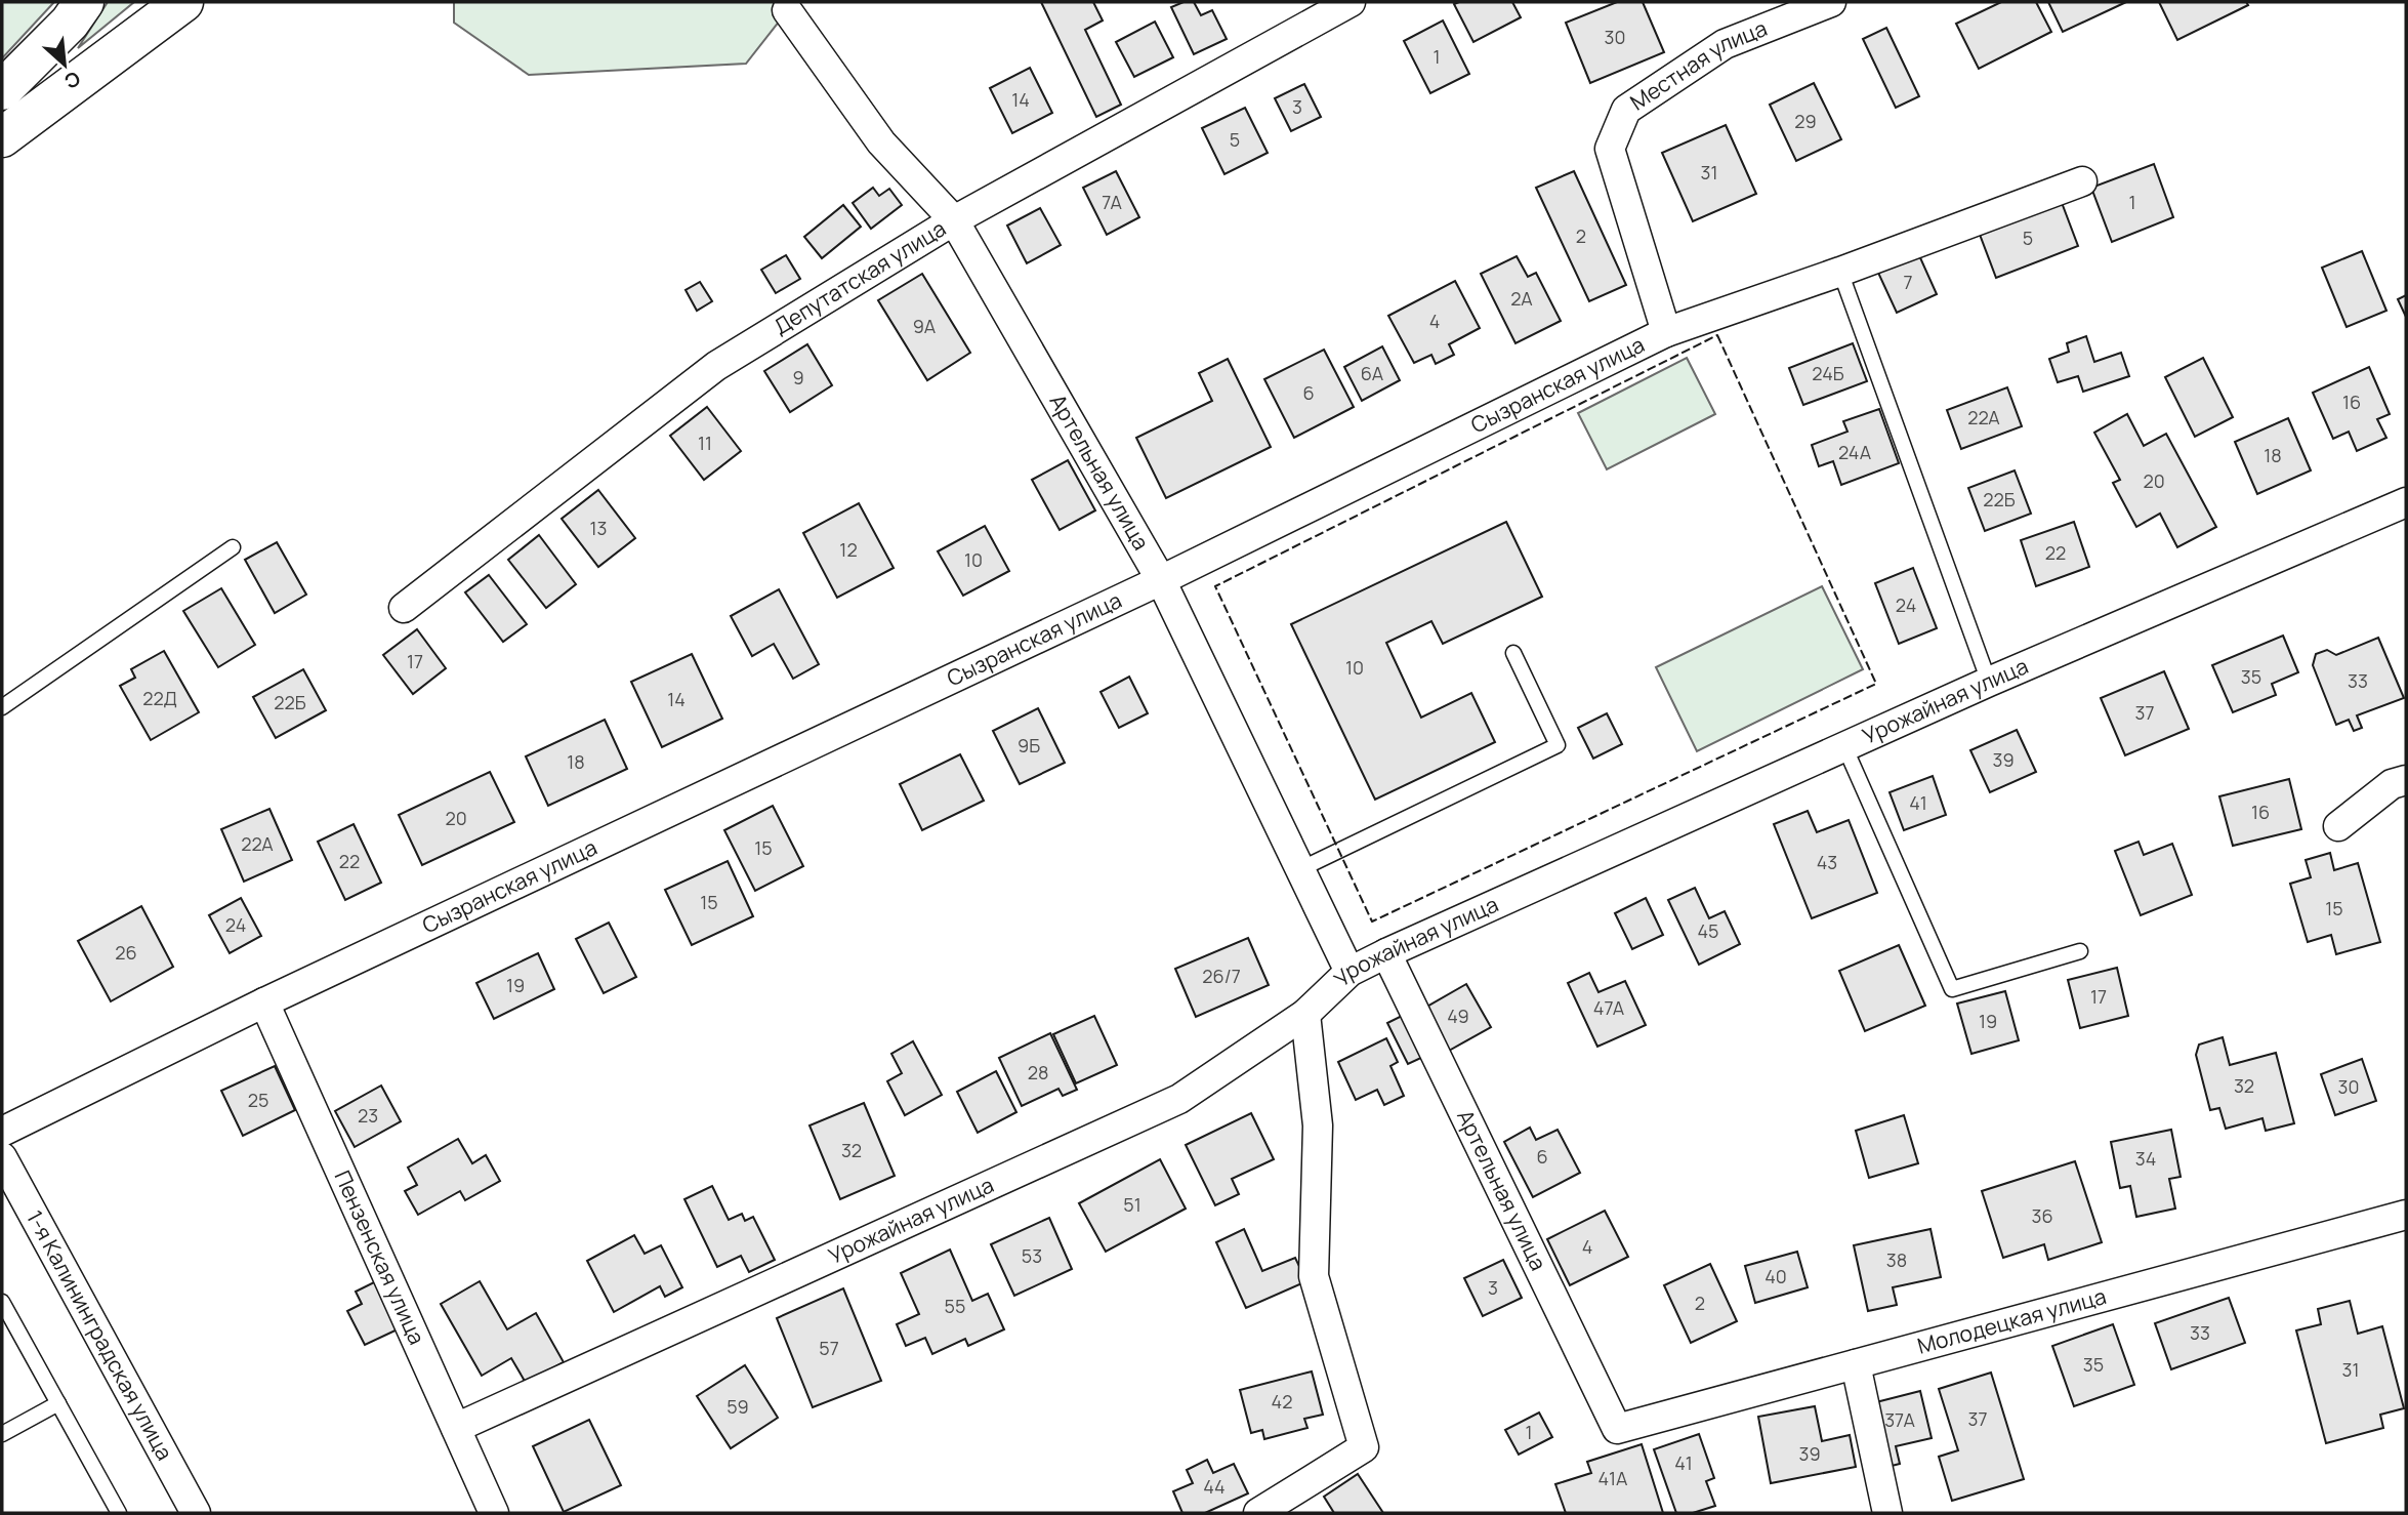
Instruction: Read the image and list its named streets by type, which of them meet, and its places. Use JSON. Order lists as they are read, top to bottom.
{
  "streets": {
    "street": [
      "Местная улица",
      "Депутатская улица",
      "Сызранская улица",
      "Артельная улица",
      "Урожайная улица",
      "Пензенская улица",
      "Молодецкая улица",
      "1-я Калининградская улица"
    ]
  },
  "crossings": [
    ["Местная улица", "Сызранская улица"],
    ["Депутатская улица", "Артельная улица"],
    ["Сызранская улица", "Артельная улица"],
    ["Сызранская улица", "Пензенская улица"],
    ["Артельная улица", "Урожайная улица"],
    ["Артельная улица", "Молодецкая улица"],
    ["Урожайная улица", "Пензенская улица"]
  ],
  "house_numbers": [
    "30",
    "1",
    "14",
    "3",
    "29",
    "5",
    "31",
    "7А",
    "1",
    "2",
    "5",
    "7",
    "2А",
    "4",
    "9А",
    "6А",
    "24Б",
    "9",
    "6",
    "16",
    "22А",
    "11",
    "24А",
    "18",
    "20",
    "22Б",
    "13",
    "12",
    "22",
    "10",
    "24",
    "17",
    "10",
    "35",
    "33",
    "22Д",
    "14",
    "22Б",
    "37",
    "9Б",
    "39",
    "18",
    "41",
    "16",
    "20",
    "22А",
    "15",
    "22",
    "43",
    "15",
    "15",
    "24",
    "45",
    "26",
    "26/7",
    "19",
    "17",
    "47А",
    "49",
    "19",
    "28",
    "32",
    "30",
    "25",
    "23",
    "32",
    "6",
    "34",
    "51",
    "36",
    "4",
    "53",
    "38",
    "40",
    "3",
    "2",
    "55",
    "33",
    "57",
    "35",
    "31",
    "42",
    "59",
    "37",
    "37А",
    "1",
    "39",
    "41",
    "41А",
    "44"
  ],
  "north": "bottom right"
}
